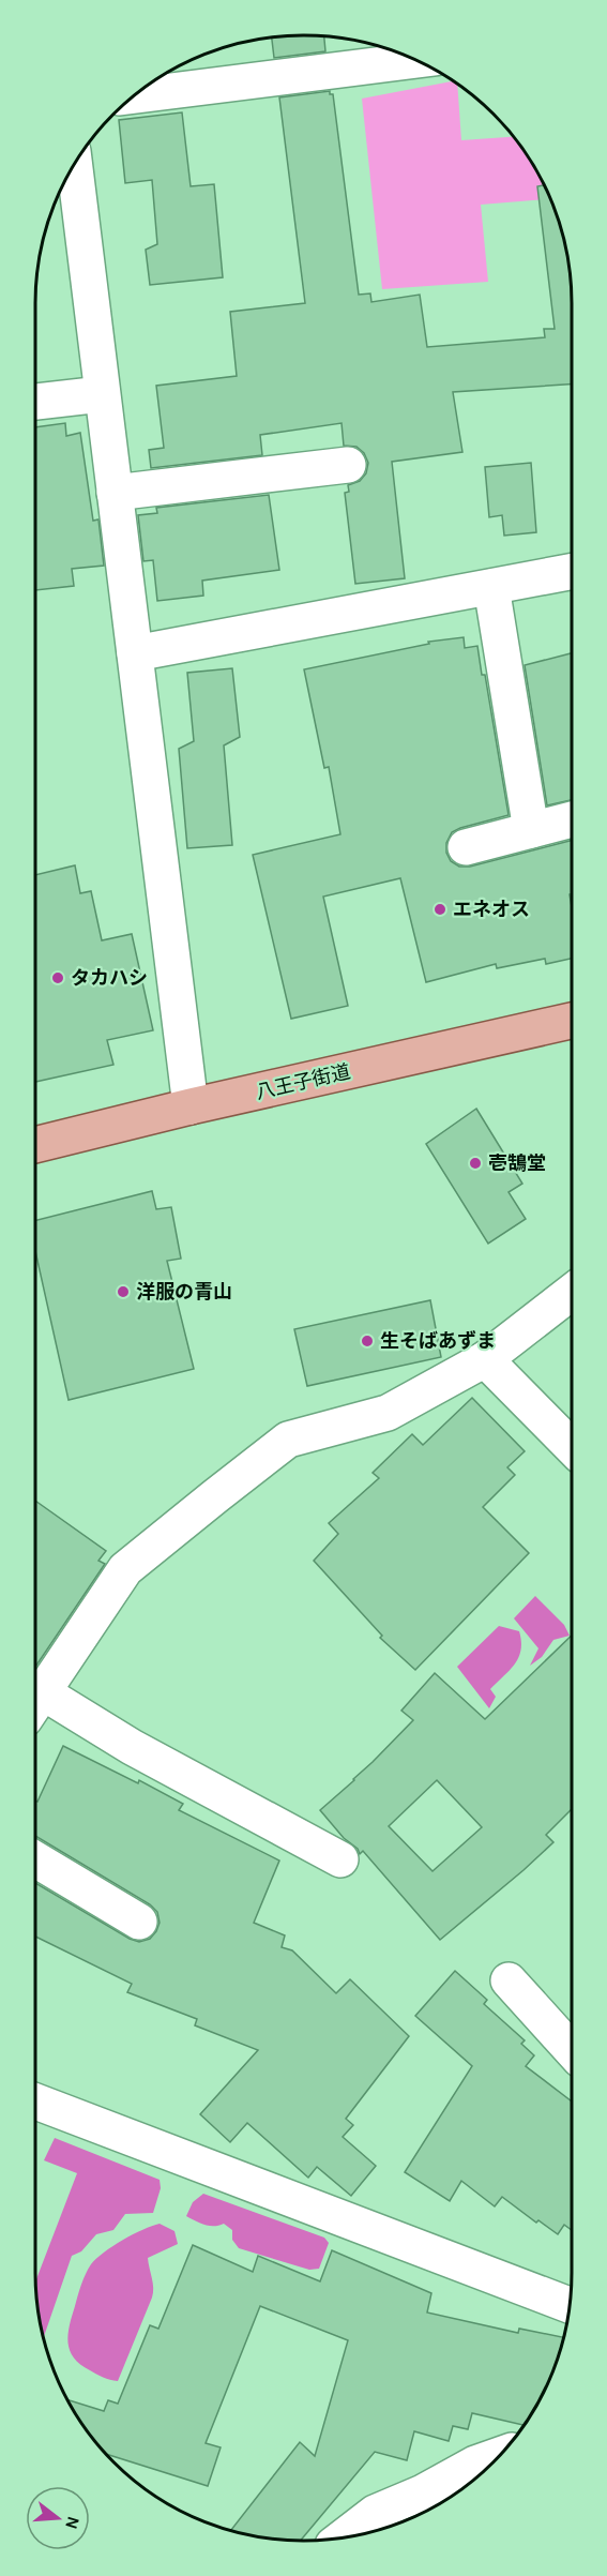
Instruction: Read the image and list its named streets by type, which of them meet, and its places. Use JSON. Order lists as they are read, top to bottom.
{
  "streets": {
    "main road": ["八王子街道"]
  },
  "places": [
    "エネオス",
    "タカハシ",
    "壱鵠堂",
    "洋服の青山",
    "生そばあずま"
  ],
  "north": "right"
}
